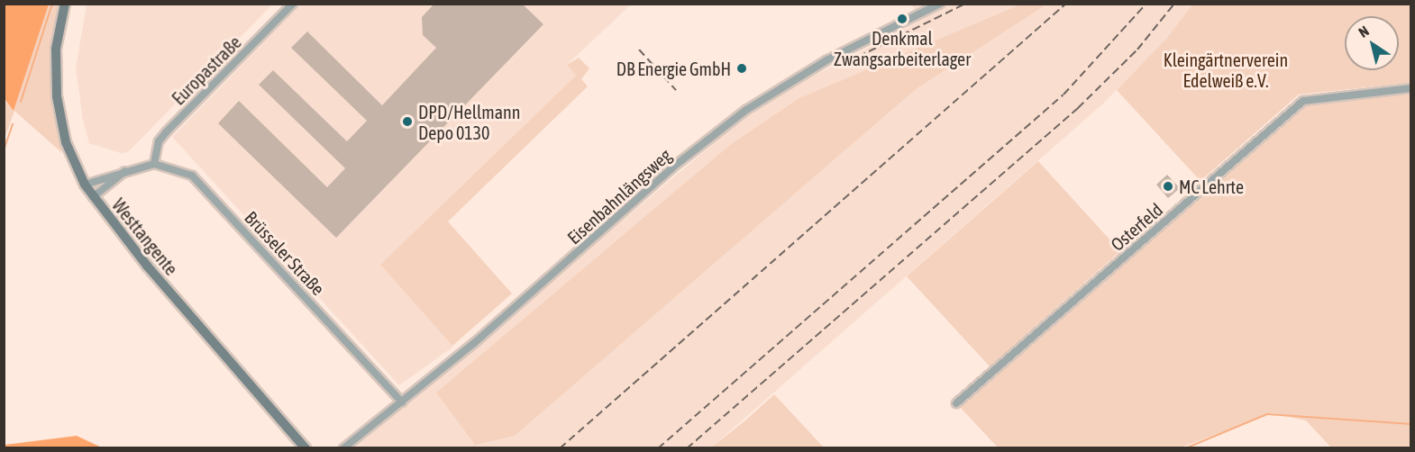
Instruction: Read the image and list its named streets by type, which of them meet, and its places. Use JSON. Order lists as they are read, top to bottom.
{
  "streets": {
    "main road": ["Westtangente"],
    "street": [
      "Europastraße",
      "Eisenbahnlängsweg",
      "Osterfeld",
      "Brüsseler Straße"
    ]
  },
  "crossings": [
    ["Europastraße", "Brüsseler Straße"],
    ["Eisenbahnlängsweg", "Brüsseler Straße"],
    ["Westtangente", "Brüsseler Straße"]
  ],
  "parks": ["Kleingärtnerverein Edelweiß e.V."],
  "places": [
    "Denkmal Zwangsarbeiterlager",
    "DB Energie GmbH",
    "DPD/Hellmann Depo 0130",
    "MC Lehrte"
  ],
  "north": "top left"
}
